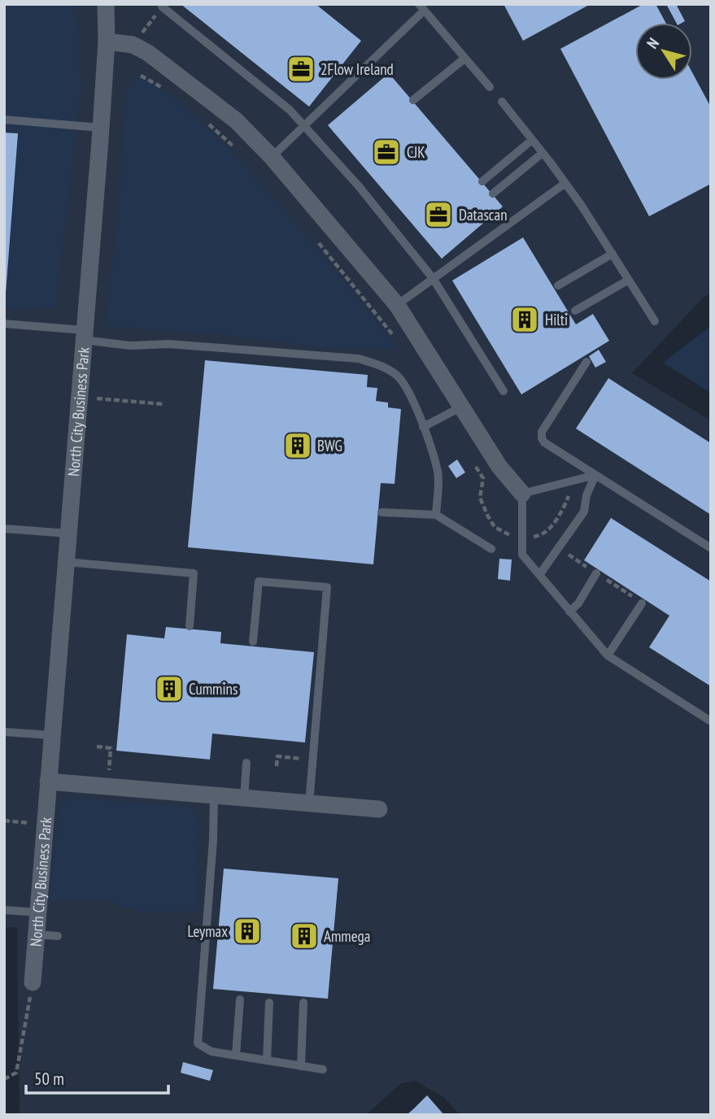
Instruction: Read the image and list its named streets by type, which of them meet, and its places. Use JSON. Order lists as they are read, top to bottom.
{
  "streets": {
    "street": ["North City Business Park"]
  },
  "places": {
    "office": ["2Flow Ireland", "CJK", "Datascan"],
    "building": [
      "Hilti",
      "BWG",
      "Cummins",
      "Leymax",
      "Ammega"
    ]
  },
  "scale_bar": "50 m",
  "north": "top left"
}
